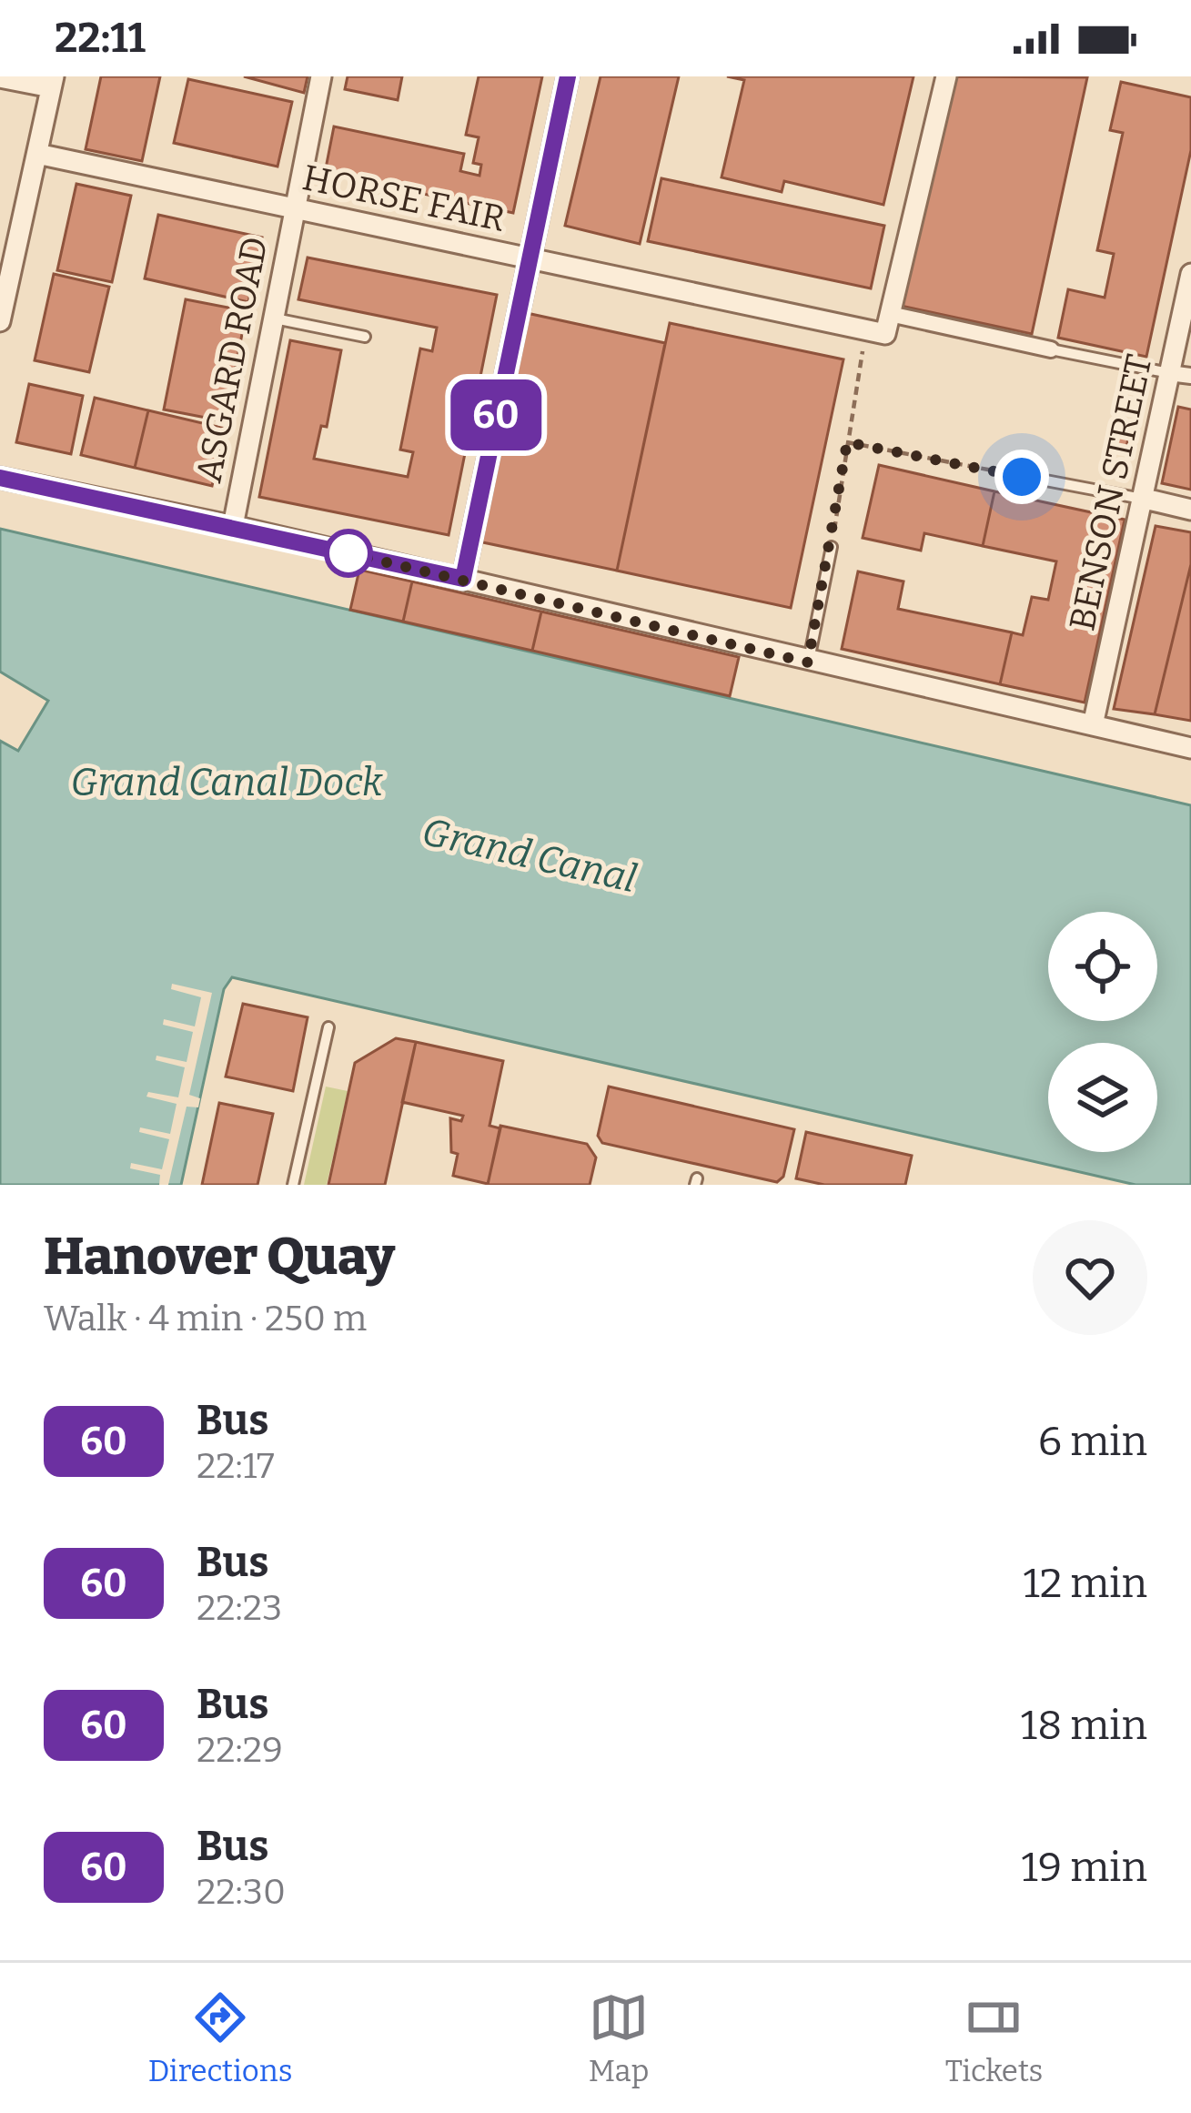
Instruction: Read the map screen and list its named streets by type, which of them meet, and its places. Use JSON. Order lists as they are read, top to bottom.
{
  "streets": {
    "street": ["HORSE FAIR", "ASGARD ROAD", "BENSON STREET"]
  },
  "crossings": [
    ["HORSE FAIR", "ASGARD ROAD"]
  ],
  "water": ["Grand Canal Dock", "Grand Canal"],
  "lines": ["bus line 60"],
  "page": {
    "status": "22:11",
    "on_map": "60",
    "heading": ["Hanover Quay", "Walk · 4 min · 250 m"],
    "list": [
      {
        "mark": "60",
        "name": "Bus",
        "note": "22:17",
        "value": "6 min"
      },
      {
        "mark": "60",
        "name": "Bus",
        "note": "22:23",
        "value": "12 min"
      },
      {
        "mark": "60",
        "name": "Bus",
        "note": "22:29",
        "value": "18 min"
      },
      {
        "mark": "60",
        "name": "Bus",
        "note": "22:30",
        "value": "19 min"
      }
    ],
    "tabs": ["Directions", "Map", "Tickets"]
  }
}
